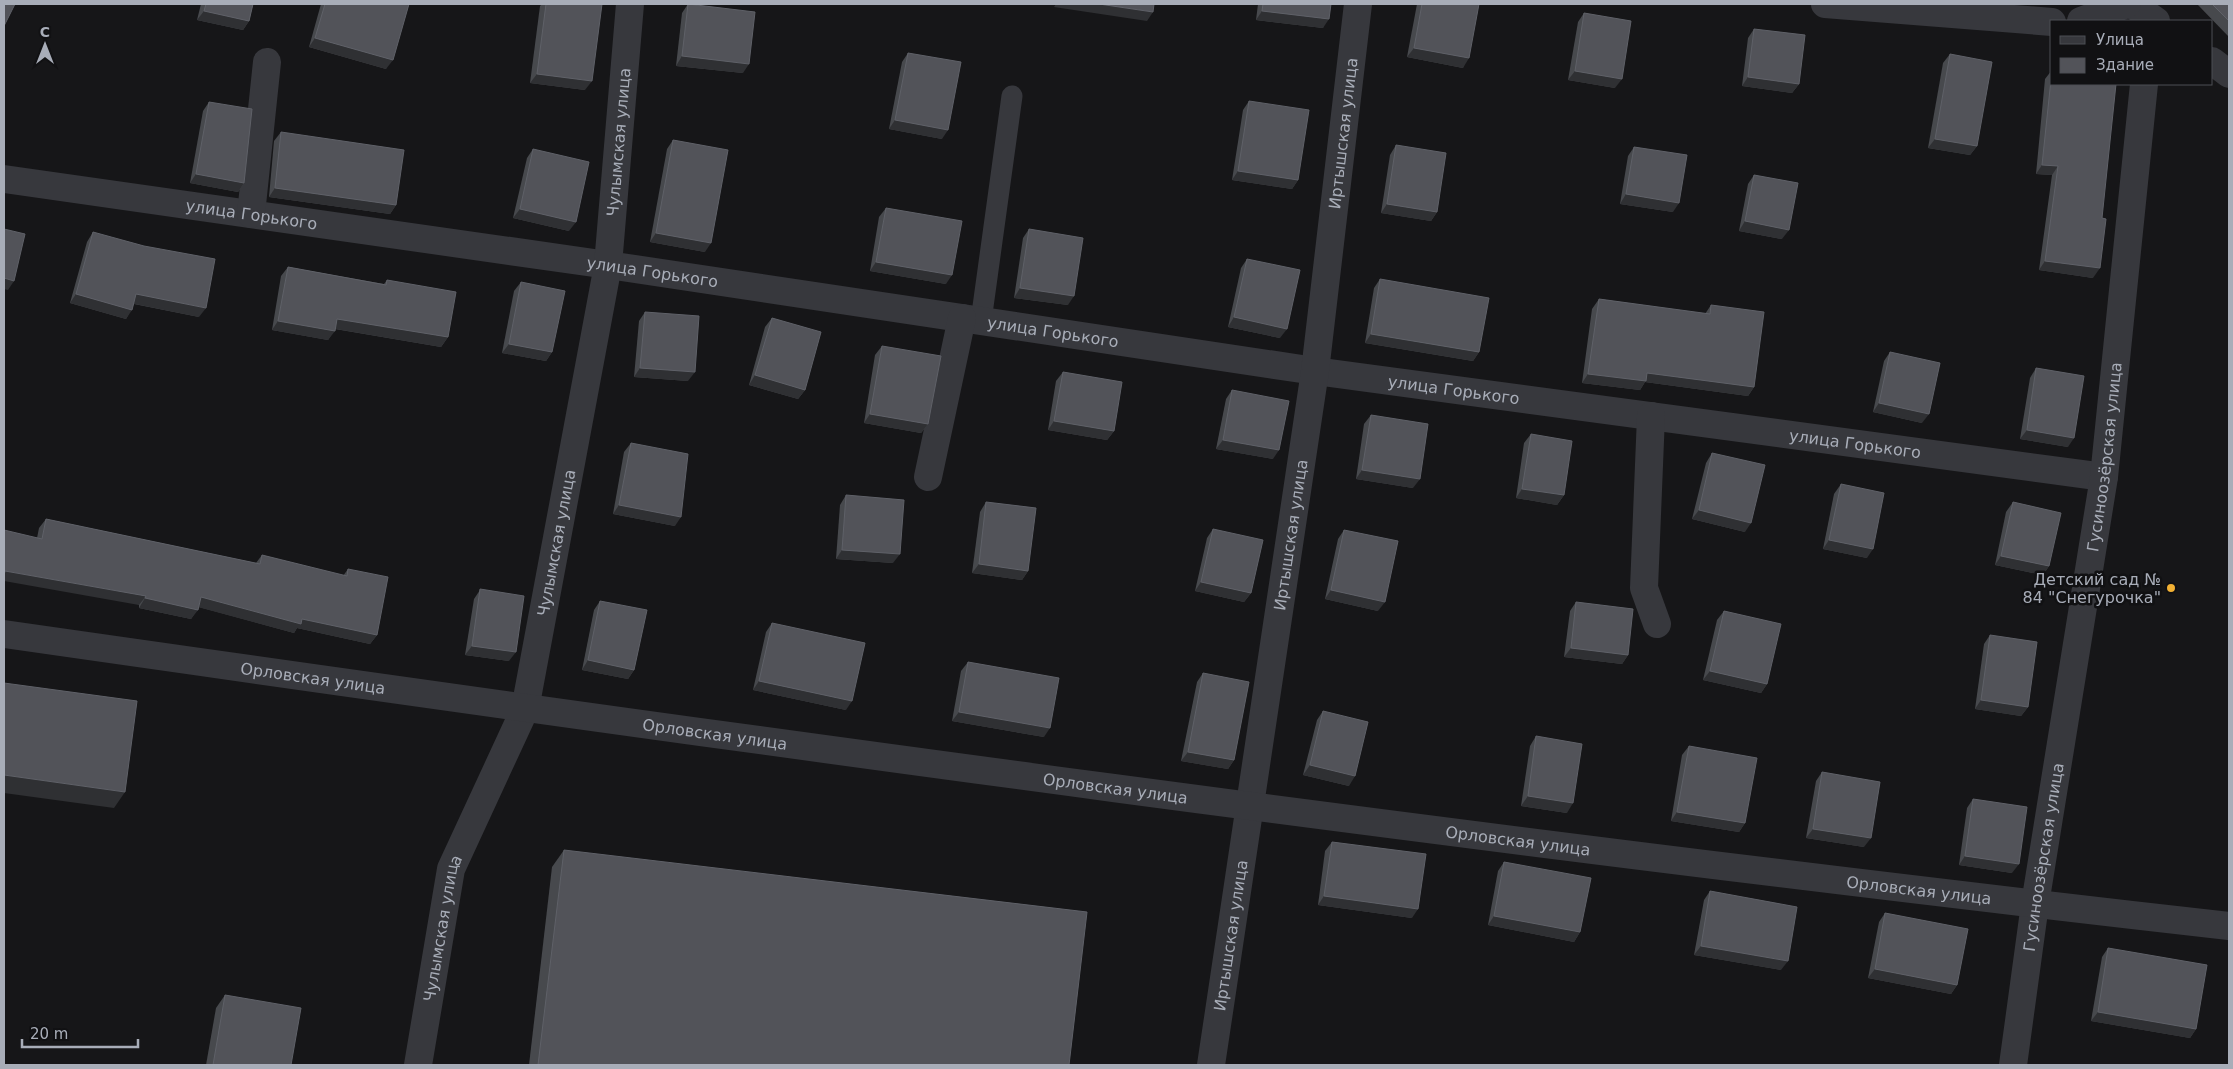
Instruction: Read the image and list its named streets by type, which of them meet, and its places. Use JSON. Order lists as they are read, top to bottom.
{
  "streets": {
    "street": [
      "Иртышская улица",
      "Чулымская улица",
      "улица Горького",
      "Гусиноозёрская улица",
      "Орловская улица"
    ]
  },
  "crossings": [
    ["Иртышская улица", "улица Горького"],
    ["Иртышская улица", "Орловская улица"],
    ["Чулымская улица", "улица Горького"],
    ["Чулымская улица", "Орловская улица"],
    ["улица Горького", "Гусиноозёрская улица"],
    ["Гусиноозёрская улица", "Орловская улица"]
  ],
  "places": ["Детский сад № 84 \"Снегурочка\""],
  "legend": ["Улица", "Здание"],
  "scale_bar": "20 m",
  "north": "top"
}
